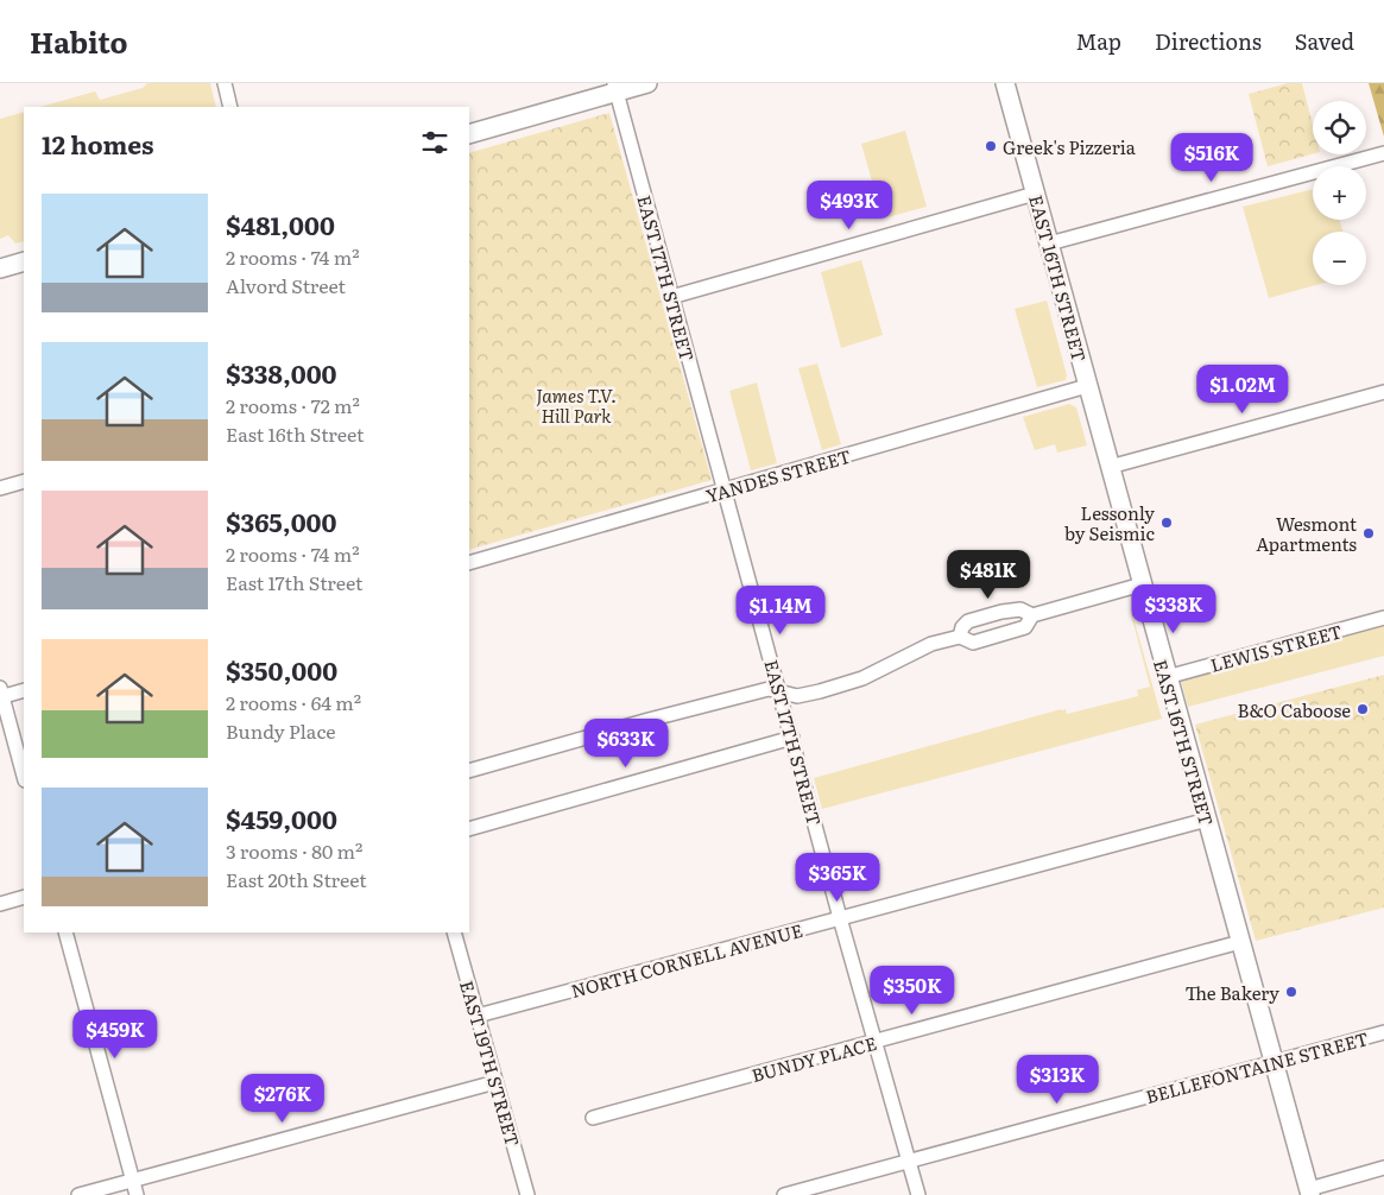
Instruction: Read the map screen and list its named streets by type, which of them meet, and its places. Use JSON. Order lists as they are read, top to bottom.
{
  "streets": {
    "main road": ["EAST 16TH STREET"],
    "street": [
      "EAST 17TH STREET",
      "YANDES STREET",
      "LEWIS STREET",
      "NORTH CORNELL AVENUE",
      "BUNDY PLACE",
      "EAST 19TH STREET",
      "BELLEFONTAINE STREET"
    ]
  },
  "crossings": [
    ["EAST 17TH STREET", "YANDES STREET"],
    ["EAST 17TH STREET", "NORTH CORNELL AVENUE"],
    ["EAST 17TH STREET", "BUNDY PLACE"],
    ["EAST 17TH STREET", "BELLEFONTAINE STREET"],
    ["EAST 16TH STREET", "YANDES STREET"],
    ["EAST 16TH STREET", "LEWIS STREET"],
    ["EAST 16TH STREET", "NORTH CORNELL AVENUE"],
    ["EAST 16TH STREET", "BUNDY PLACE"],
    ["EAST 16TH STREET", "BELLEFONTAINE STREET"],
    ["NORTH CORNELL AVENUE", "EAST 19TH STREET"]
  ],
  "parks": ["James T.V. Hill Park"],
  "places": [
    "Greek's Pizzeria",
    "Lessonly by Seismic",
    "Wesmont Apartments",
    "B&O Caboose",
    "The Bakery"
  ],
  "page": {
    "header": "Habito",
    "nav": ["Map", "Directions", "Saved"],
    "map_buttons": ["+", "−"],
    "heading": "12 homes",
    "price": [
      "$516K",
      "$493K",
      "$1.02M",
      "$481K",
      "$338K",
      "$1.14M",
      "$633K",
      "$365K",
      "$350K",
      "$459K",
      "$313K",
      "$276K"
    ],
    "list": [
      {
        "name": "$481,000",
        "note": "2 rooms · 74 m² · Alvord Street"
      },
      {
        "name": "$338,000",
        "note": "2 rooms · 72 m² · East 16th Street"
      },
      {
        "name": "$365,000",
        "note": "2 rooms · 74 m² · East 17th Street"
      },
      {
        "name": "$350,000",
        "note": "2 rooms · 64 m² · Bundy Place"
      },
      {
        "name": "$459,000",
        "note": "3 rooms · 80 m² · East 20th Street"
      }
    ]
  }
}
